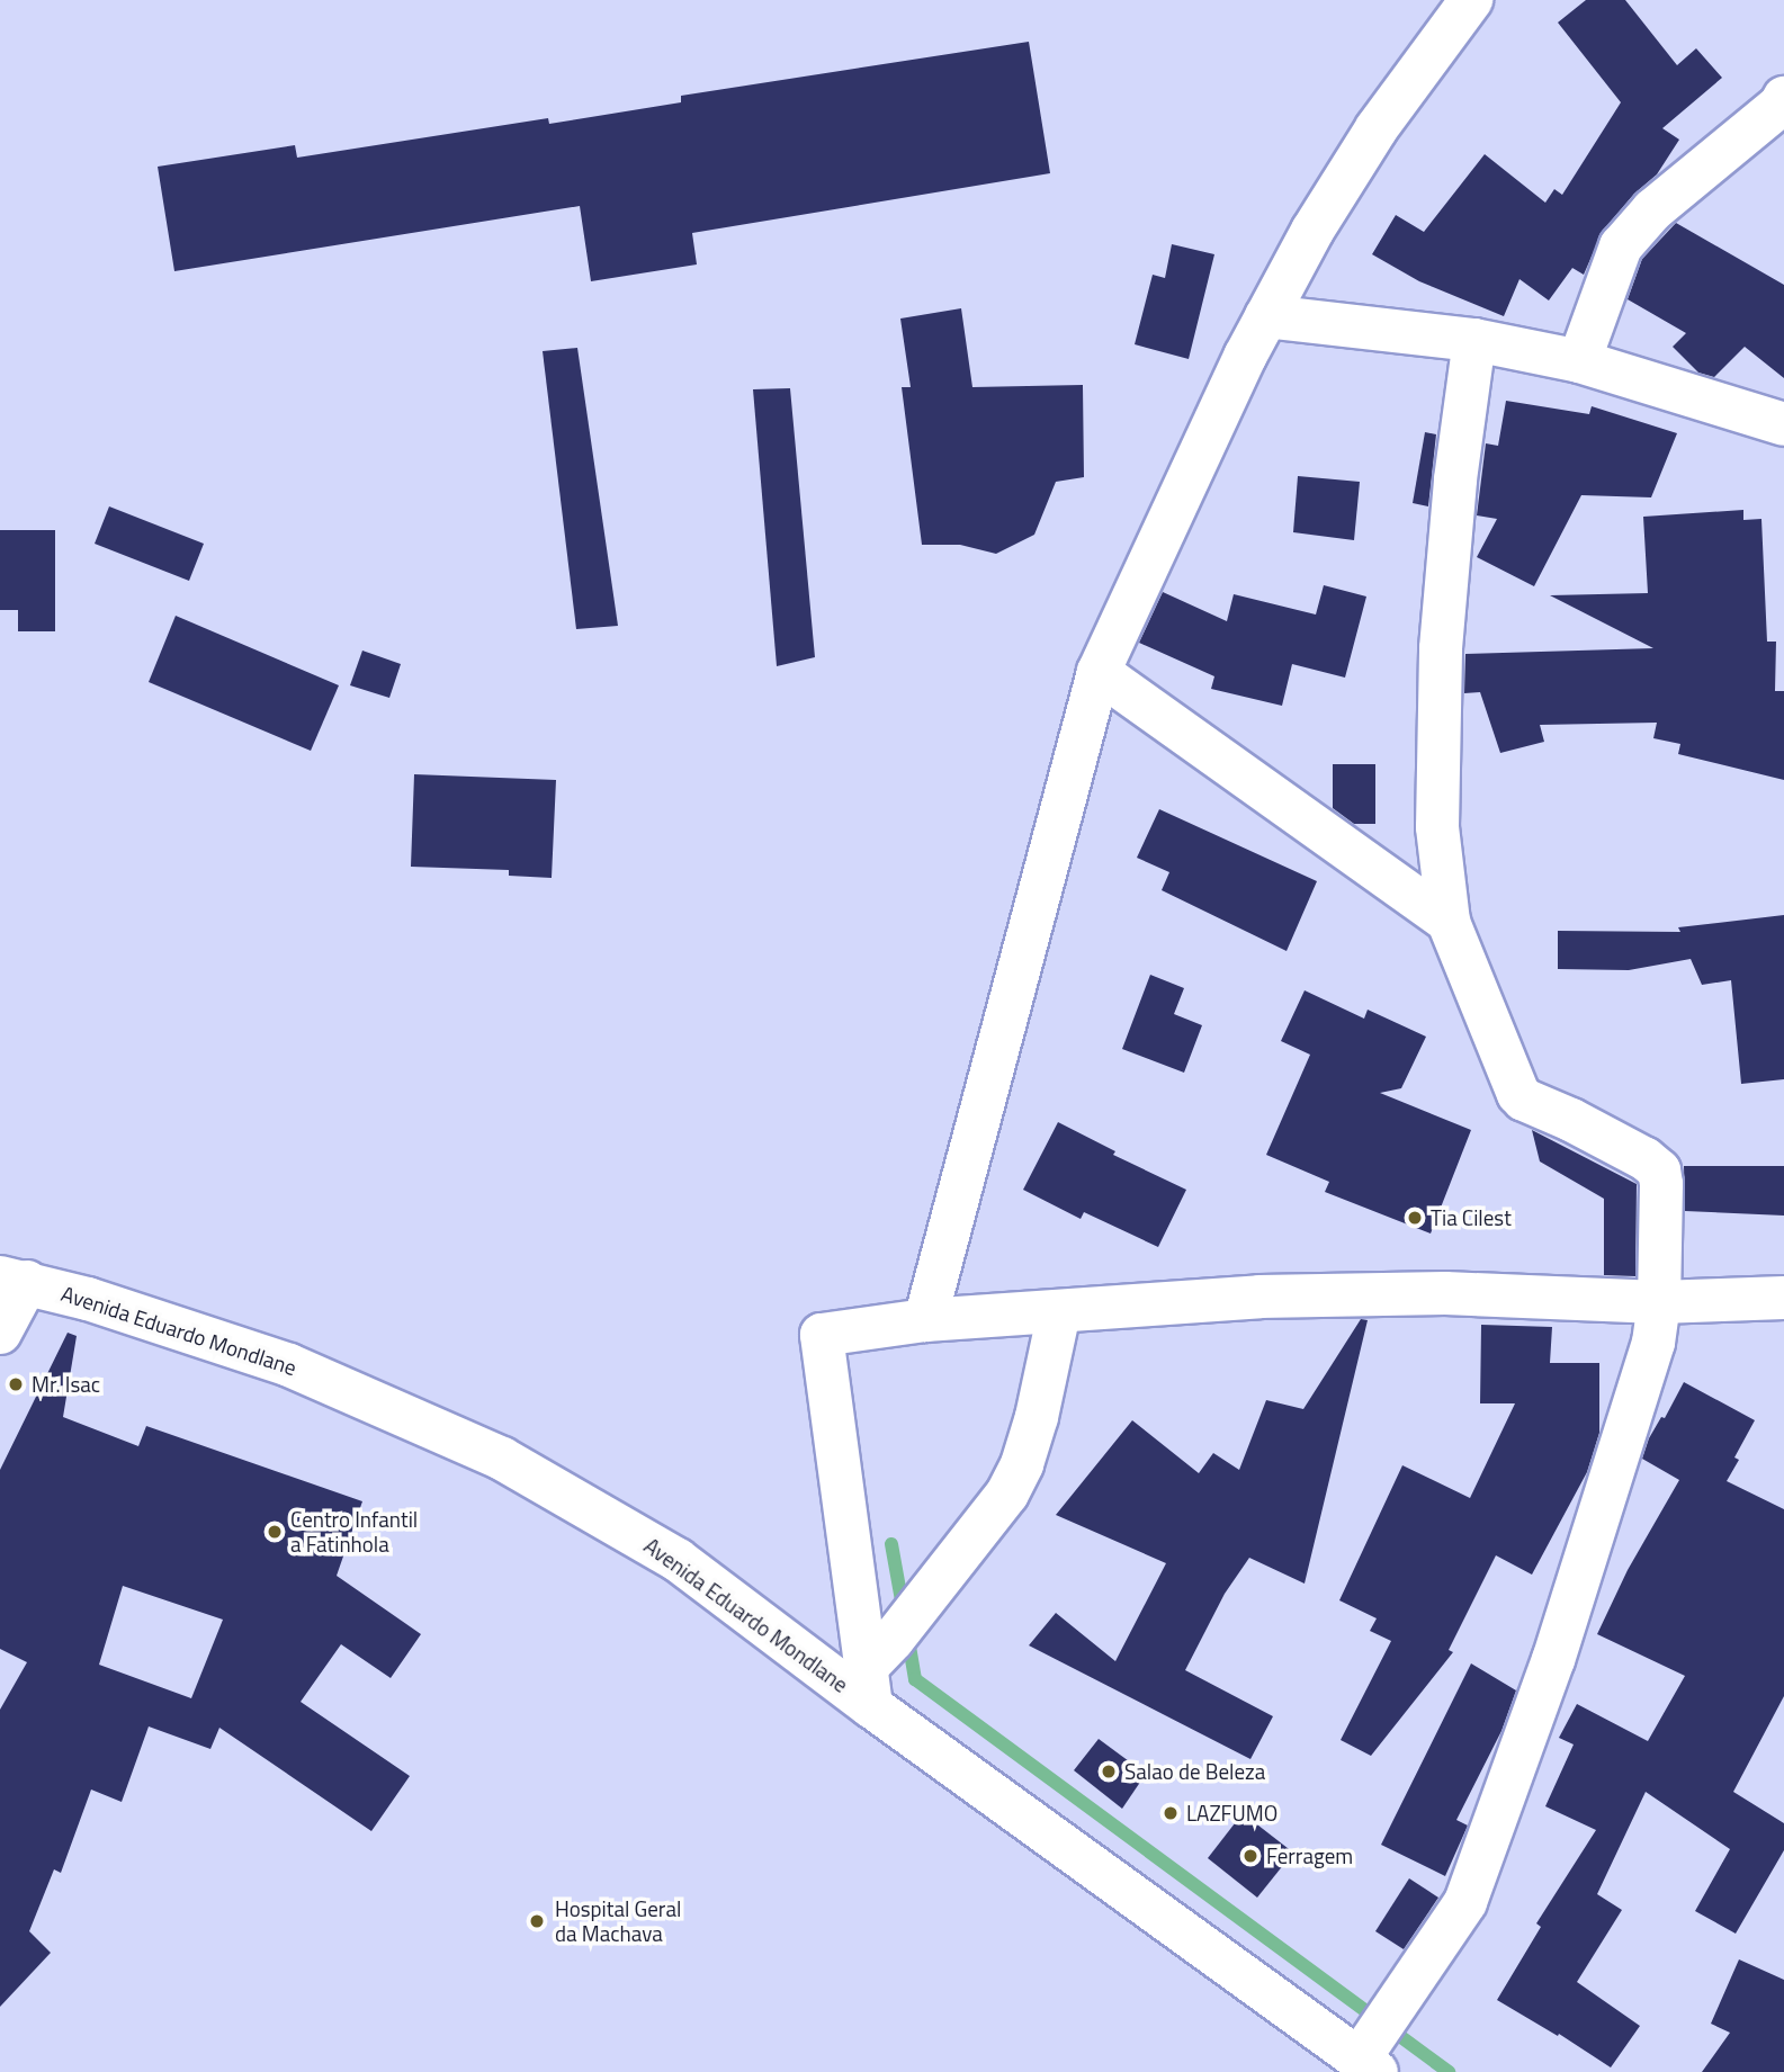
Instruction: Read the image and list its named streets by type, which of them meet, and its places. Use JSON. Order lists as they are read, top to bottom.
{
  "streets": {
    "street": ["Avenida Eduardo Mondlane"]
  },
  "places": [
    "Tia Cilest",
    "Mr. Isac",
    "Centro Infantil a Fatinhola",
    "Salao de Beleza",
    "LAZFUMO",
    "Ferragem",
    "Hospital Geral da Machava"
  ]
}
